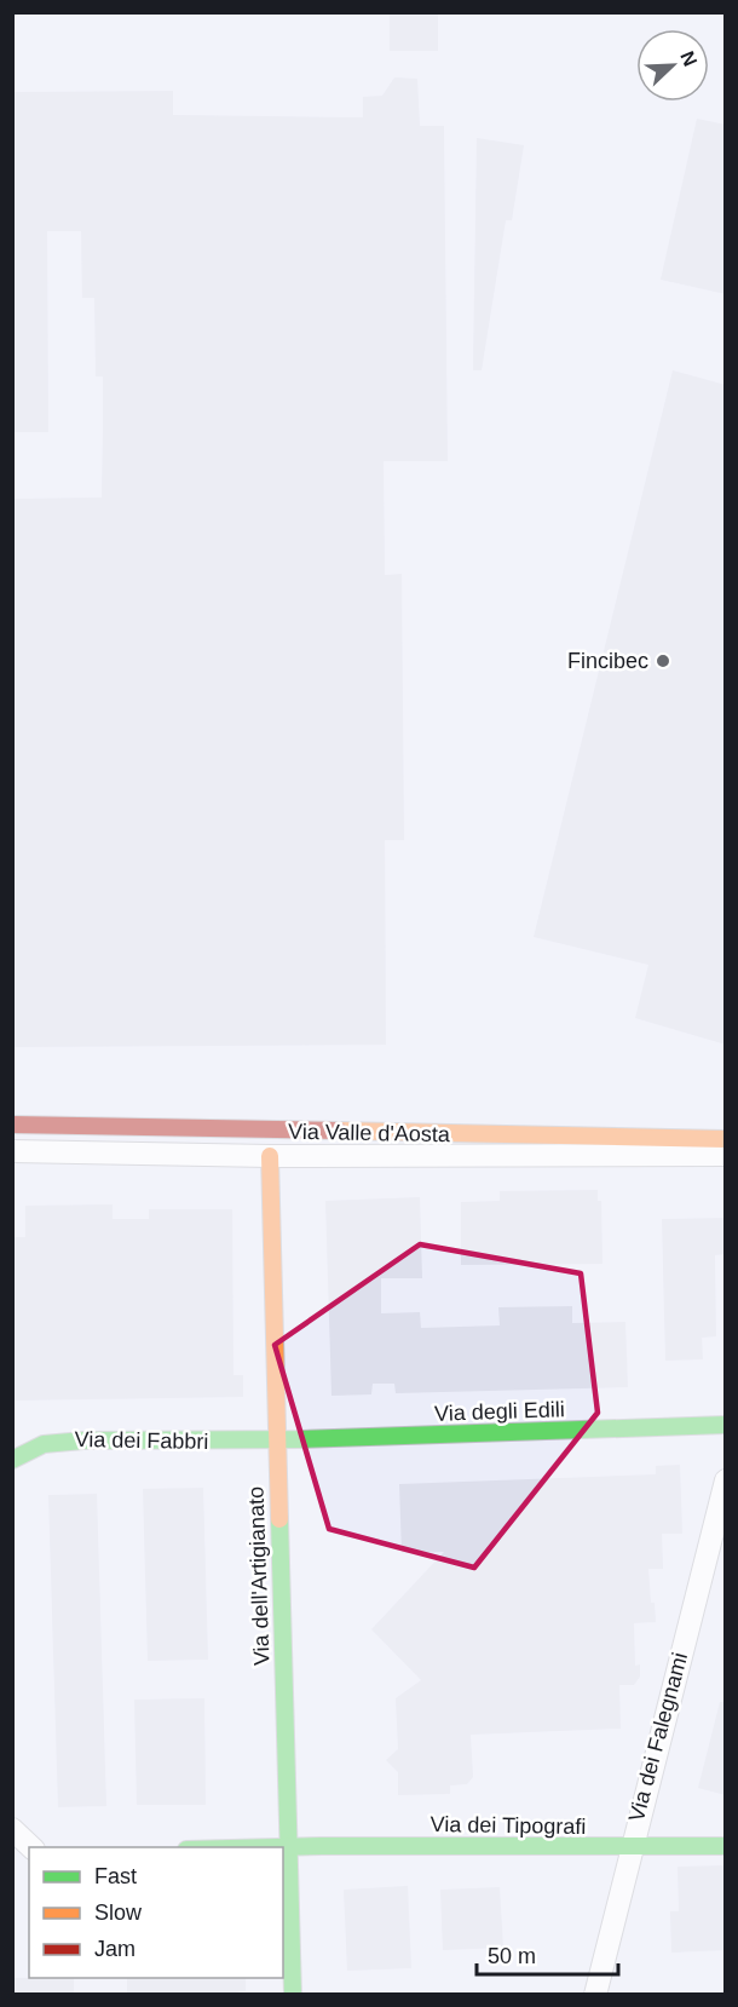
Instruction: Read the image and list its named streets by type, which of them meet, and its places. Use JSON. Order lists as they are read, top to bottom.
{
  "streets": {
    "street": [
      "Via Valle d'Aosta",
      "Via degli Edili",
      "Via dei Fabbri",
      "Via dell'Artigianato",
      "Via dei Falegnami",
      "Via dei Tipografi"
    ]
  },
  "crossings": [
    ["Via Valle d'Aosta", "Via dell'Artigianato"],
    ["Via degli Edili", "Via dei Fabbri"],
    ["Via degli Edili", "Via dell'Artigianato"],
    ["Via dei Fabbri", "Via dell'Artigianato"],
    ["Via dell'Artigianato", "Via dei Tipografi"],
    ["Via dei Falegnami", "Via dei Tipografi"]
  ],
  "places": ["Fincibec"],
  "legend": ["Fast", "Slow", "Jam"],
  "scale_bar": "50 m",
  "north": "top right"
}
